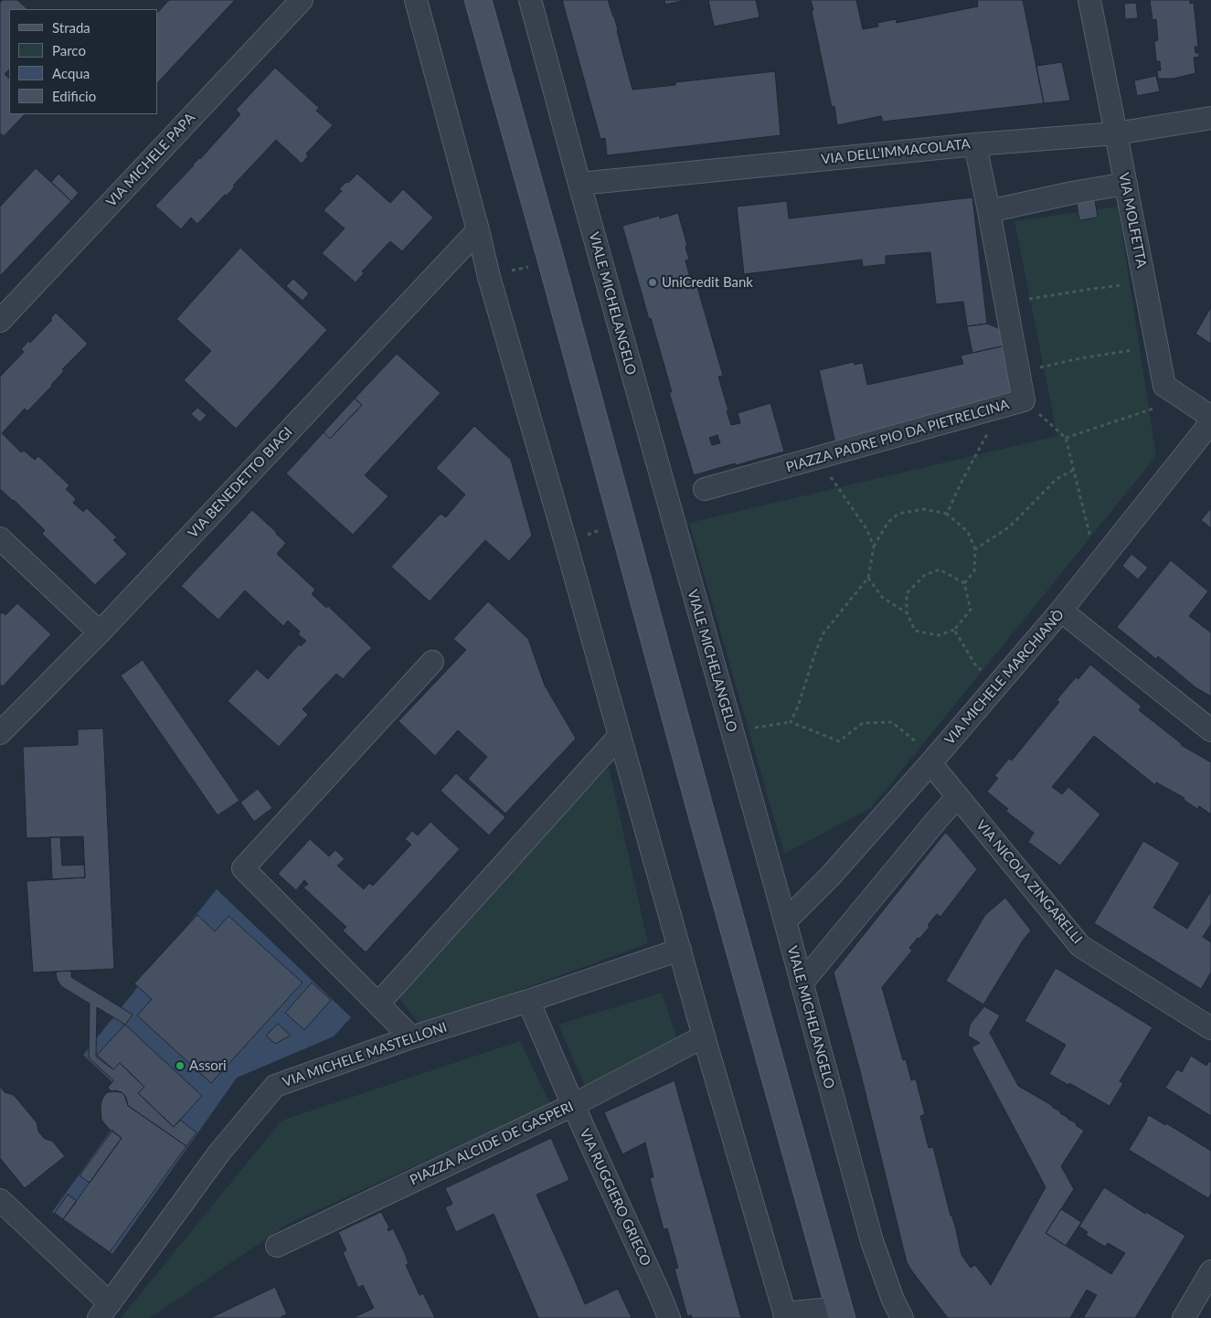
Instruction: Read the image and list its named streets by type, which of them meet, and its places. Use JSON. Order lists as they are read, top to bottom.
{
  "streets": {
    "street": [
      "VIA DELL'IMMACOLATA",
      "VIA MICHELE PAPA",
      "VIA MOLFETTA",
      "VIALE MICHELANGELO",
      "PIAZZA PADRE PIO DA PIETRELCINA",
      "VIA BENEDETTO BIAGI",
      "VIA MICHELE MARCHIANÒ",
      "VIA NICOLA ZINGARELLI",
      "VIA MICHELE MASTELLONI",
      "PIAZZA ALCIDE DE GASPERI",
      "VIA RUGGIERO GRIECO"
    ]
  },
  "crossings": [
    ["VIA DELL'IMMACOLATA", "VIA MOLFETTA"],
    ["VIA DELL'IMMACOLATA", "VIALE MICHELANGELO"],
    ["VIA DELL'IMMACOLATA", "PIAZZA PADRE PIO DA PIETRELCINA"],
    ["VIALE MICHELANGELO", "VIA MICHELE MARCHIANÒ"],
    ["VIA MICHELE MARCHIANÒ", "VIA NICOLA ZINGARELLI"],
    ["VIA MICHELE MASTELLONI", "VIA RUGGIERO GRIECO"],
    ["PIAZZA ALCIDE DE GASPERI", "VIA RUGGIERO GRIECO"]
  ],
  "places": ["UniCredit Bank", "Assori"],
  "legend": [
    "Strada",
    "Parco",
    "Acqua",
    "Edificio"
  ]
}
